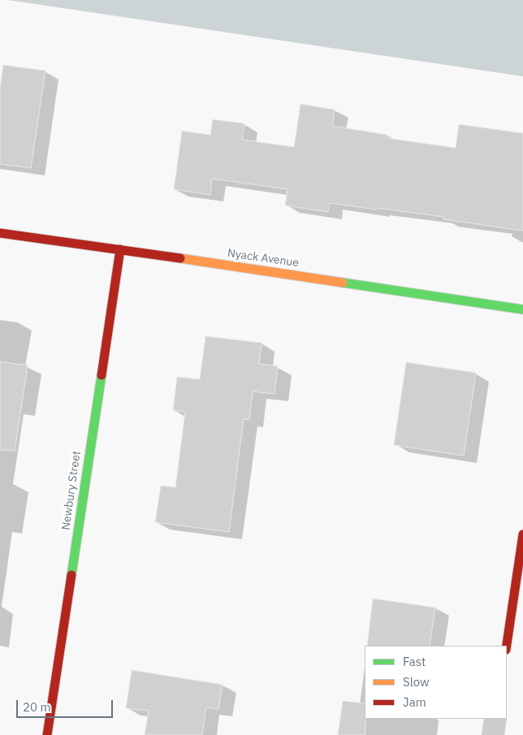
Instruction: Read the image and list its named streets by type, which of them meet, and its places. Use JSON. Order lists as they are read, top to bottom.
{
  "streets": {
    "street": ["Nyack Avenue", "Newbury Street"]
  },
  "crossings": [
    ["Nyack Avenue", "Newbury Street"]
  ],
  "legend": ["Fast", "Slow", "Jam"],
  "scale_bar": "20 m"
}
